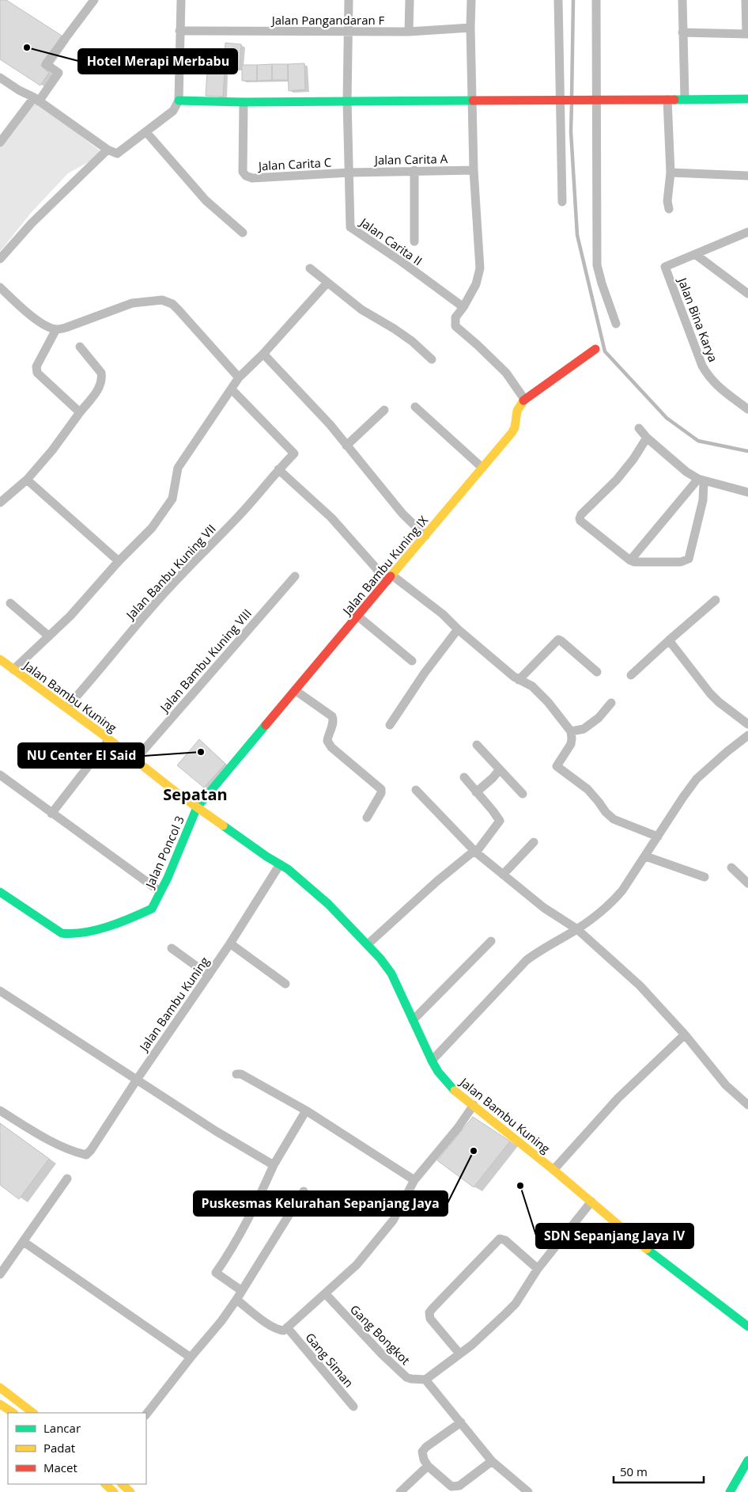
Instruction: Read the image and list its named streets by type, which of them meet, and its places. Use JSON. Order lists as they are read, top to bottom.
{
  "streets": {
    "street": [
      "Jalan Pangandaran F",
      "Jalan Carita A",
      "Jalan Carita C",
      "Jalan Carita II",
      "Jalan Bina Karya",
      "Jalan Bambu Kuning IX",
      "Jalan Banbu Kuning VII",
      "Jalan Bambu Kuning VIII",
      "Jalan Bambu Kuning",
      "Jalan Poncol 3",
      "Gang Bongkot",
      "Gang Siman"
    ]
  },
  "crossings": [
    ["Jalan Pangandaran F", "Jalan Carita II"],
    ["Jalan Carita A", "Jalan Carita C"],
    ["Jalan Carita A", "Jalan Carita II"],
    ["Jalan Carita C", "Jalan Carita II"],
    ["Jalan Bambu Kuning IX", "Jalan Bambu Kuning"],
    ["Jalan Bambu Kuning IX", "Jalan Poncol 3"],
    ["Jalan Banbu Kuning VII", "Jalan Bambu Kuning"],
    ["Jalan Bambu Kuning VIII", "Jalan Bambu Kuning"],
    ["Jalan Bambu Kuning", "Jalan Poncol 3"]
  ],
  "districts": ["Sepatan"],
  "places": [
    "Hotel Merapi Merbabu",
    "NU Center El Said",
    "Puskesmas Kelurahan Sepanjang Jaya",
    "SDN Sepanjang Jaya IV"
  ],
  "legend": ["Lancar", "Padat", "Macet"],
  "scale_bar": "50 m"
}
